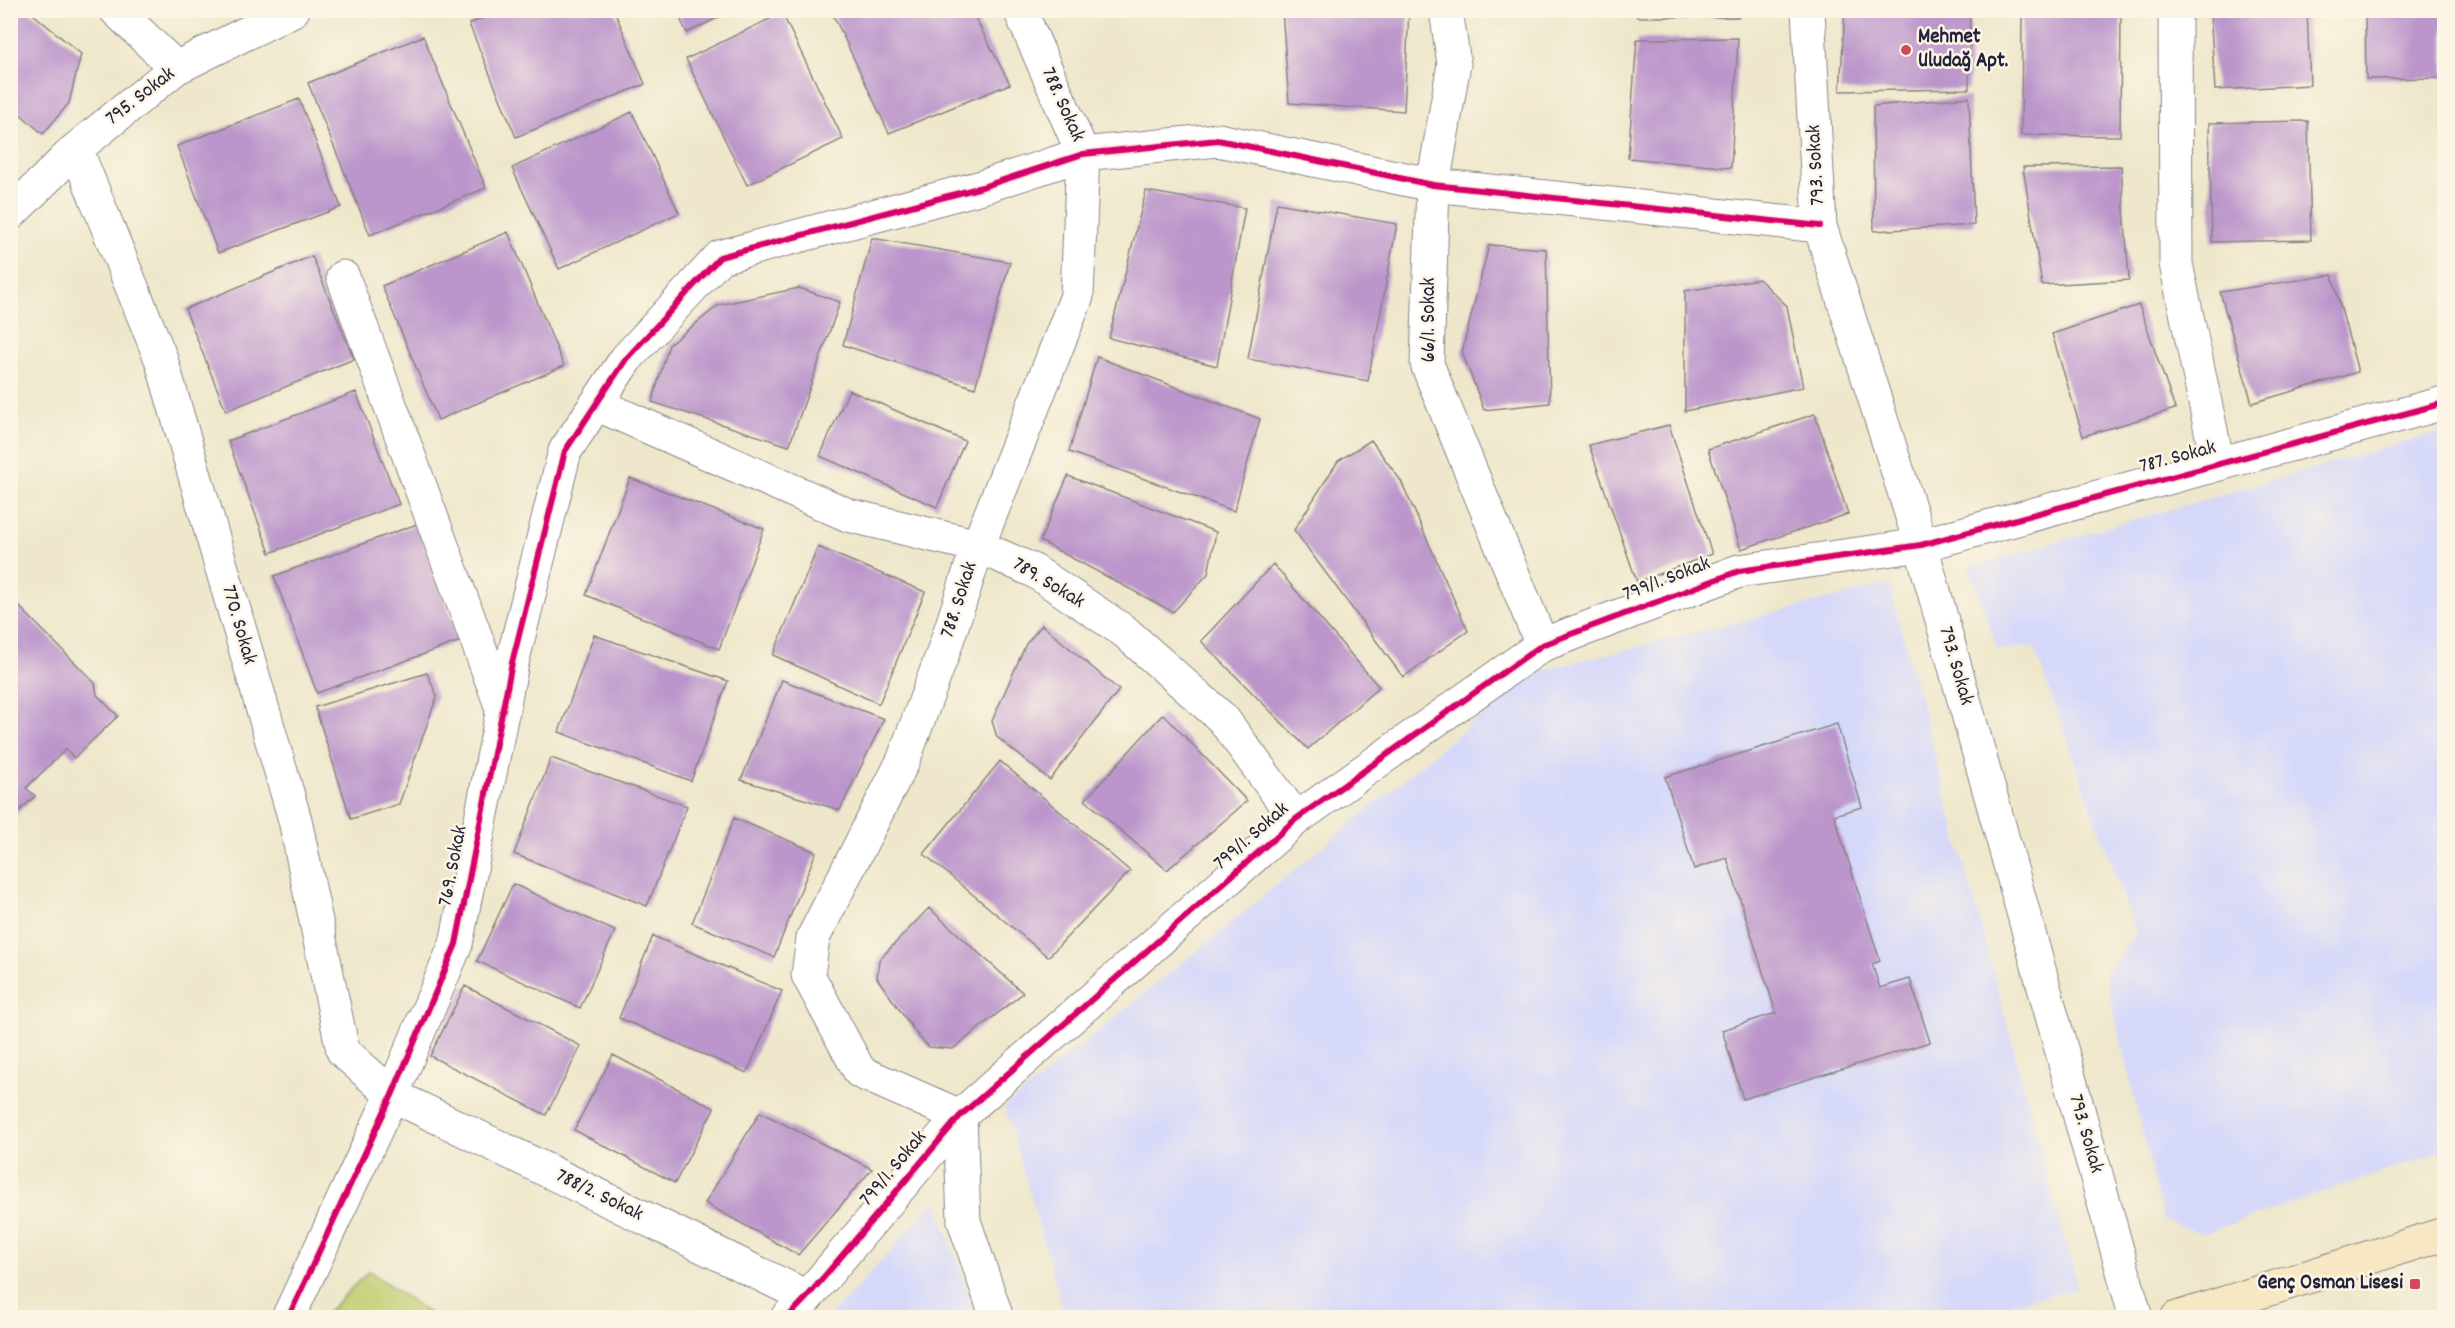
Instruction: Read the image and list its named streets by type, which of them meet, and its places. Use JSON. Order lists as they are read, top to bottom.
{
  "streets": {
    "street": [
      "795. Sokak",
      "788. Sokak",
      "793. Sokak",
      "66/1. Sokak",
      "787. Sokak",
      "799/1. Sokak",
      "789. Sokak",
      "770. Sokak",
      "769. Sokak",
      "788/2. Sokak"
    ]
  },
  "crossings": [
    ["795. Sokak", "770. Sokak"],
    ["788. Sokak", "799/1. Sokak"],
    ["788. Sokak", "789. Sokak"],
    ["788. Sokak", "769. Sokak"],
    ["793. Sokak", "787. Sokak"],
    ["793. Sokak", "799/1. Sokak"],
    ["793. Sokak", "769. Sokak"],
    ["66/1. Sokak", "799/1. Sokak"],
    ["66/1. Sokak", "769. Sokak"],
    ["787. Sokak", "799/1. Sokak"],
    ["799/1. Sokak", "789. Sokak"],
    ["799/1. Sokak", "788/2. Sokak"],
    ["789. Sokak", "769. Sokak"],
    ["770. Sokak", "769. Sokak"],
    ["770. Sokak", "788/2. Sokak"],
    ["769. Sokak", "788/2. Sokak"]
  ],
  "places": {
    "other": ["Mehmet Uludağ Apt."],
    "transit": ["Genç Osman Lisesi"]
  }
}
